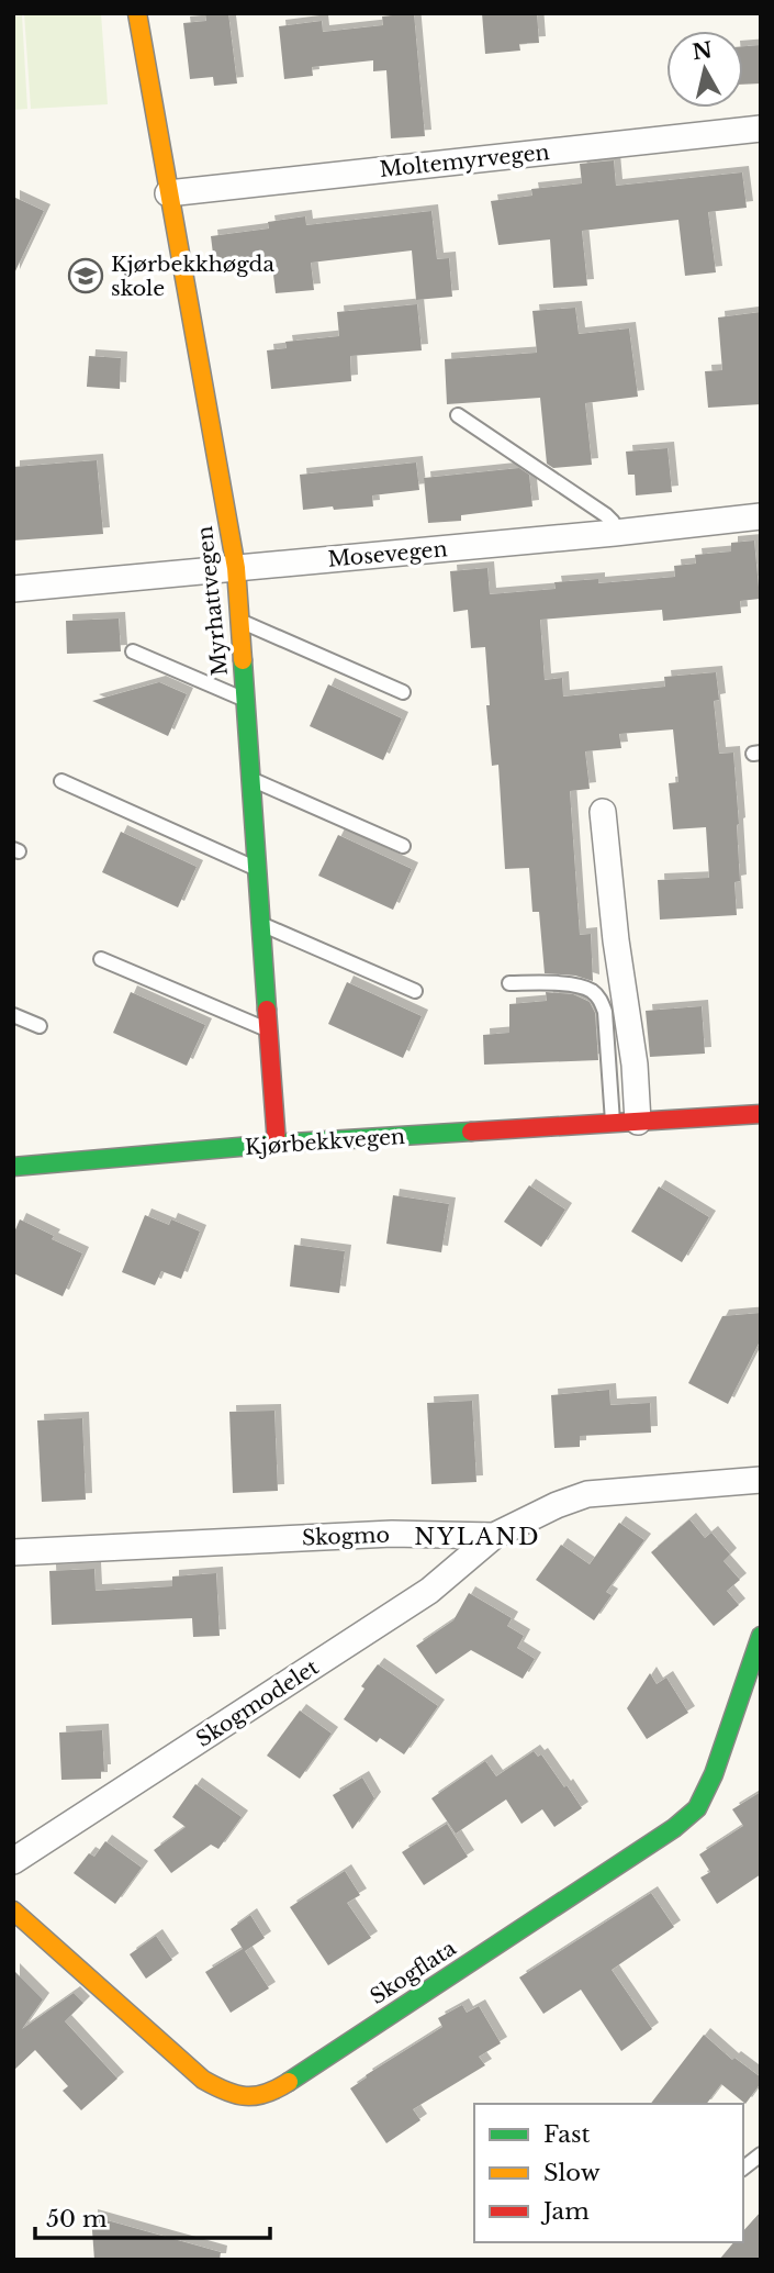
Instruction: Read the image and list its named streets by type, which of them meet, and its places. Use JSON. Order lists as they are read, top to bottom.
{
  "streets": {
    "street": [
      "Moltemyrvegen",
      "Mosevegen",
      "Myrhattvegen",
      "Kjørbekkvegen",
      "Skogmo",
      "Skogmodelet",
      "Skogflata"
    ]
  },
  "crossings": [
    ["Moltemyrvegen", "Myrhattvegen"],
    ["Mosevegen", "Myrhattvegen"],
    ["Myrhattvegen", "Kjørbekkvegen"],
    ["Skogmo", "Skogmodelet"]
  ],
  "districts": ["NYLAND"],
  "places": {
    "school or university": ["Kjørbekkhøgda skole"]
  },
  "legend": ["Fast", "Slow", "Jam"],
  "scale_bar": "50 m",
  "north": "top"
}
